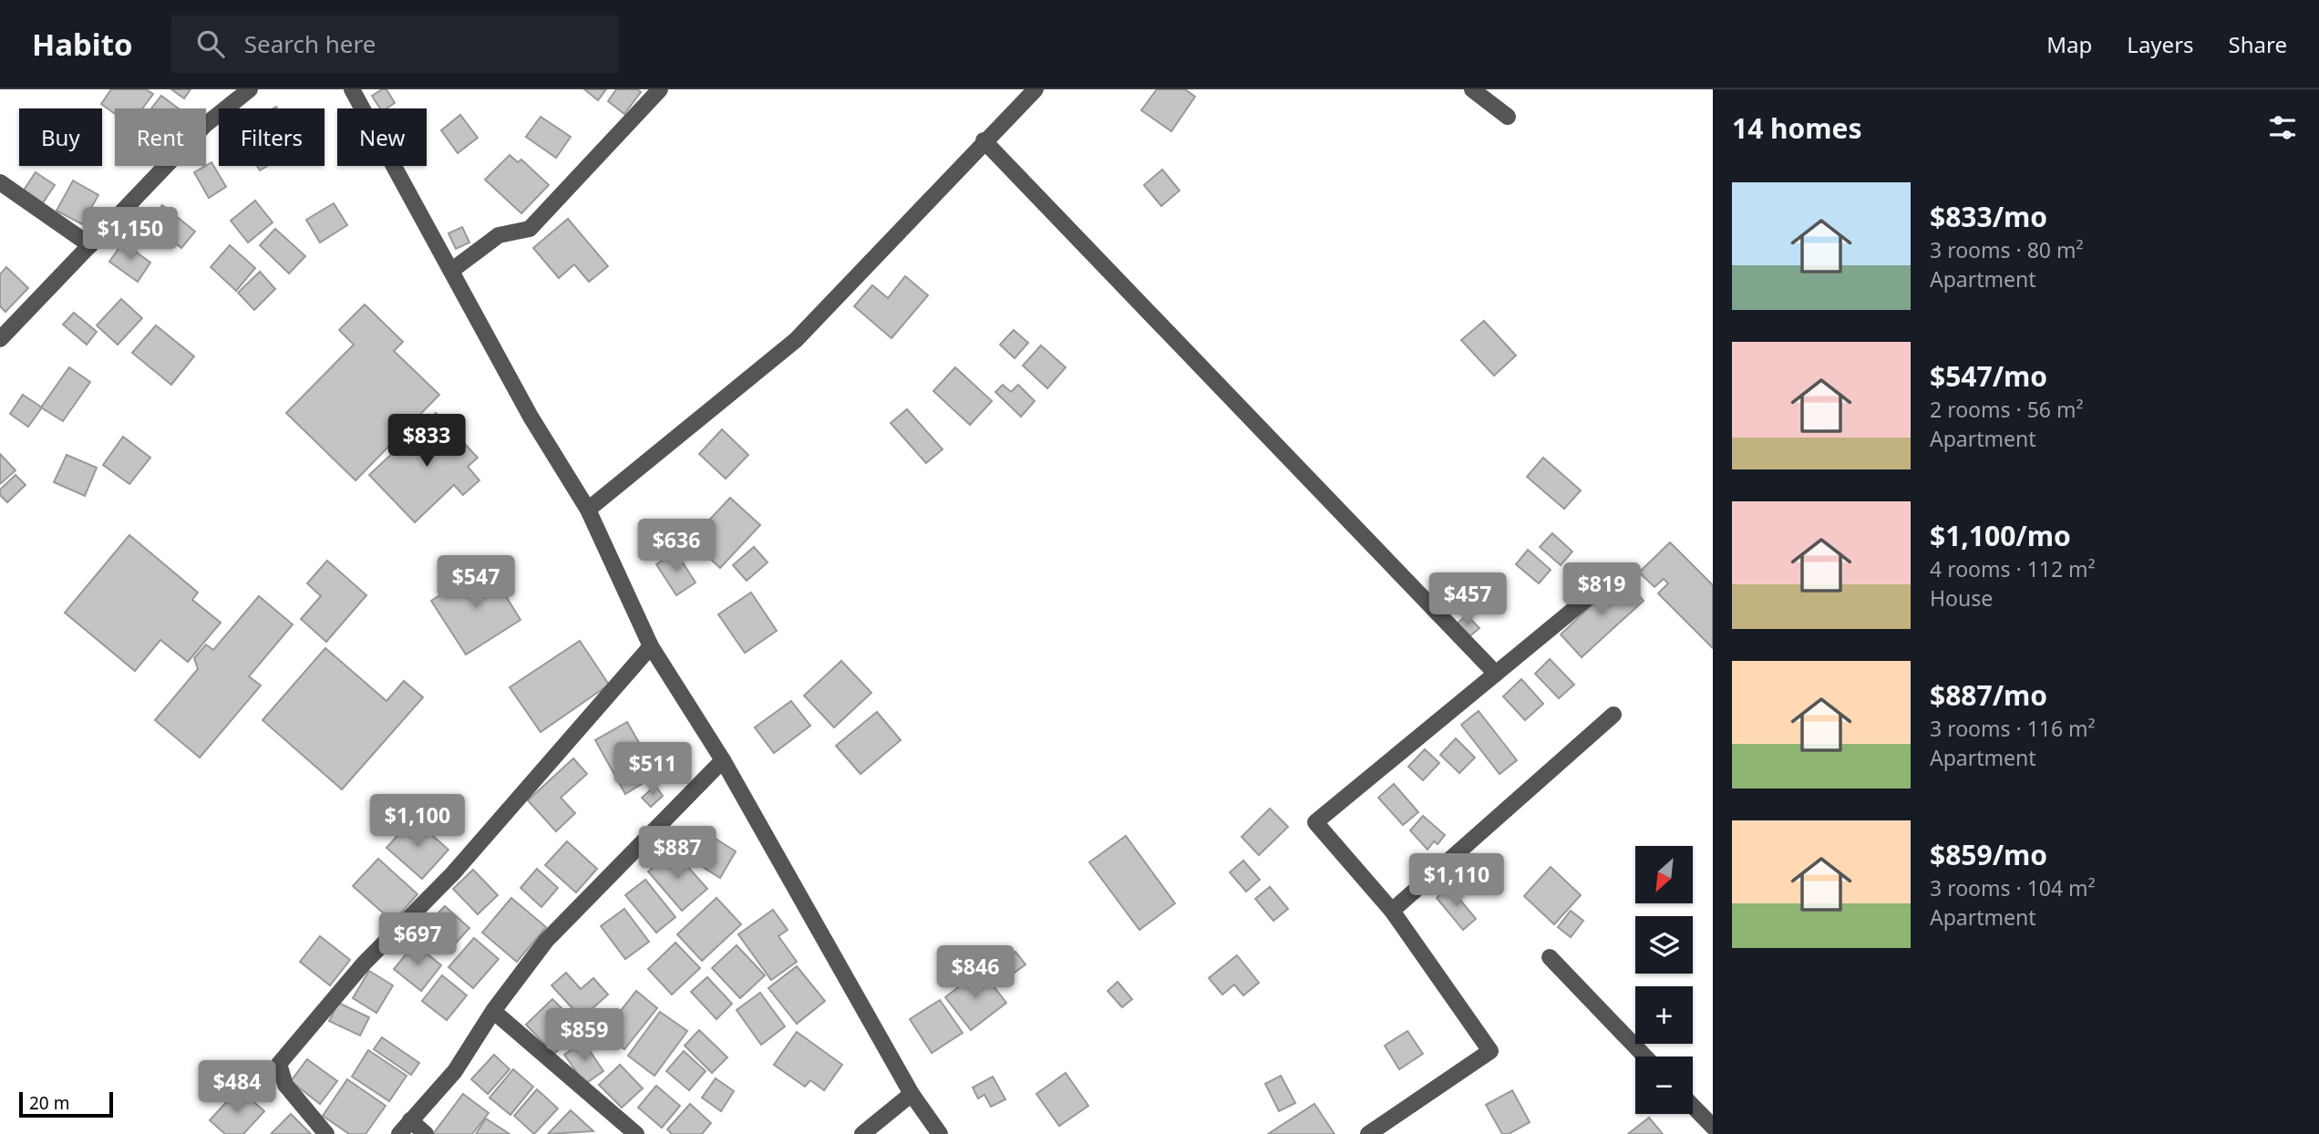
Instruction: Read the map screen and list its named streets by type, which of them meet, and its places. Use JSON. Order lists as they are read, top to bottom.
{
  "scale_bar": "20 m",
  "north": "bottom left",
  "page": {
    "header": "Habito",
    "search": "Search here",
    "nav": ["Map", "Layers", "Share"],
    "heading": "14 homes",
    "chip": [
      "Buy",
      "Rent",
      "Filters",
      "New"
    ],
    "list": [
      {
        "name": "$833/mo",
        "note": "3 rooms · 80 m² · Apartment"
      },
      {
        "name": "$547/mo",
        "note": "2 rooms · 56 m² · Apartment"
      },
      {
        "name": "$1,100/mo",
        "note": "4 rooms · 112 m² · House"
      },
      {
        "name": "$887/mo",
        "note": "3 rooms · 116 m² · Apartment"
      },
      {
        "name": "$859/mo",
        "note": "3 rooms · 104 m² · Apartment"
      }
    ],
    "price": [
      "$1,150",
      "$833",
      "$636",
      "$547",
      "$819",
      "$457",
      "$511",
      "$1,100",
      "$887",
      "$1,110",
      "$697",
      "$846",
      "$859",
      "$484"
    ],
    "map_buttons": ["+", "−"],
    "scale": "20 m"
  }
}
